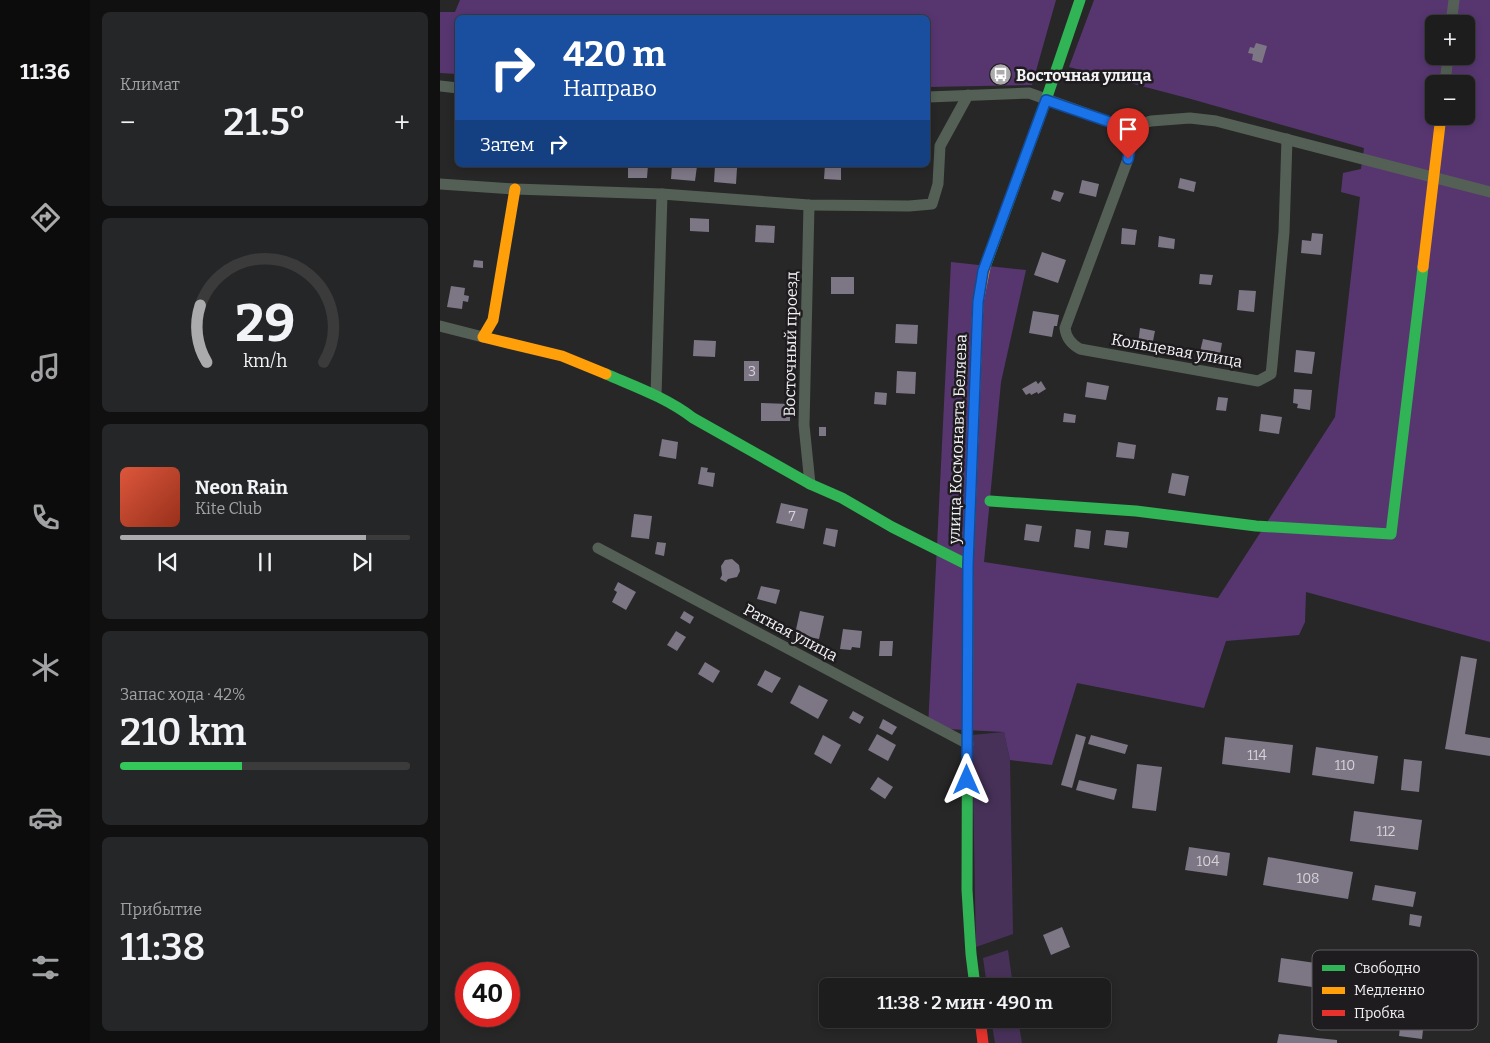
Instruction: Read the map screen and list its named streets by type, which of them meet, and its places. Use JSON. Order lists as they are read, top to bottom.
{
  "streets": {
    "street": [
      "Восточный проезд",
      "Кольцевая улица",
      "улица Космонавта Беляева",
      "Ратная улица"
    ]
  },
  "crossings": [
    ["улица Космонавта Беляева", "Ратная улица"]
  ],
  "places": {
    "bus stop": ["Восточная улица"]
  },
  "house_numbers": [
    "3",
    "7",
    "114",
    "110",
    "112",
    "104",
    "108"
  ],
  "legend": ["Свободно", "Медленно", "Пробка"],
  "page": {
    "tabs": "11:36",
    "tile": [
      "Климат",
      ["Запас хода · 42%", "210 km"],
      ["Прибытие", "11:38"]
    ],
    "map_buttons": ["+", "−"],
    "turn": ["420 m", "Направо"],
    "heat": ["−", "21.5°", "+"],
    "then": "Затем",
    "song": ["Neon Rain", "Kite Club"],
    "limit": "40",
    "trip": "11:38 · 2 мин · 490 m",
    "gauge": ["29", "km/h"]
  }
}
